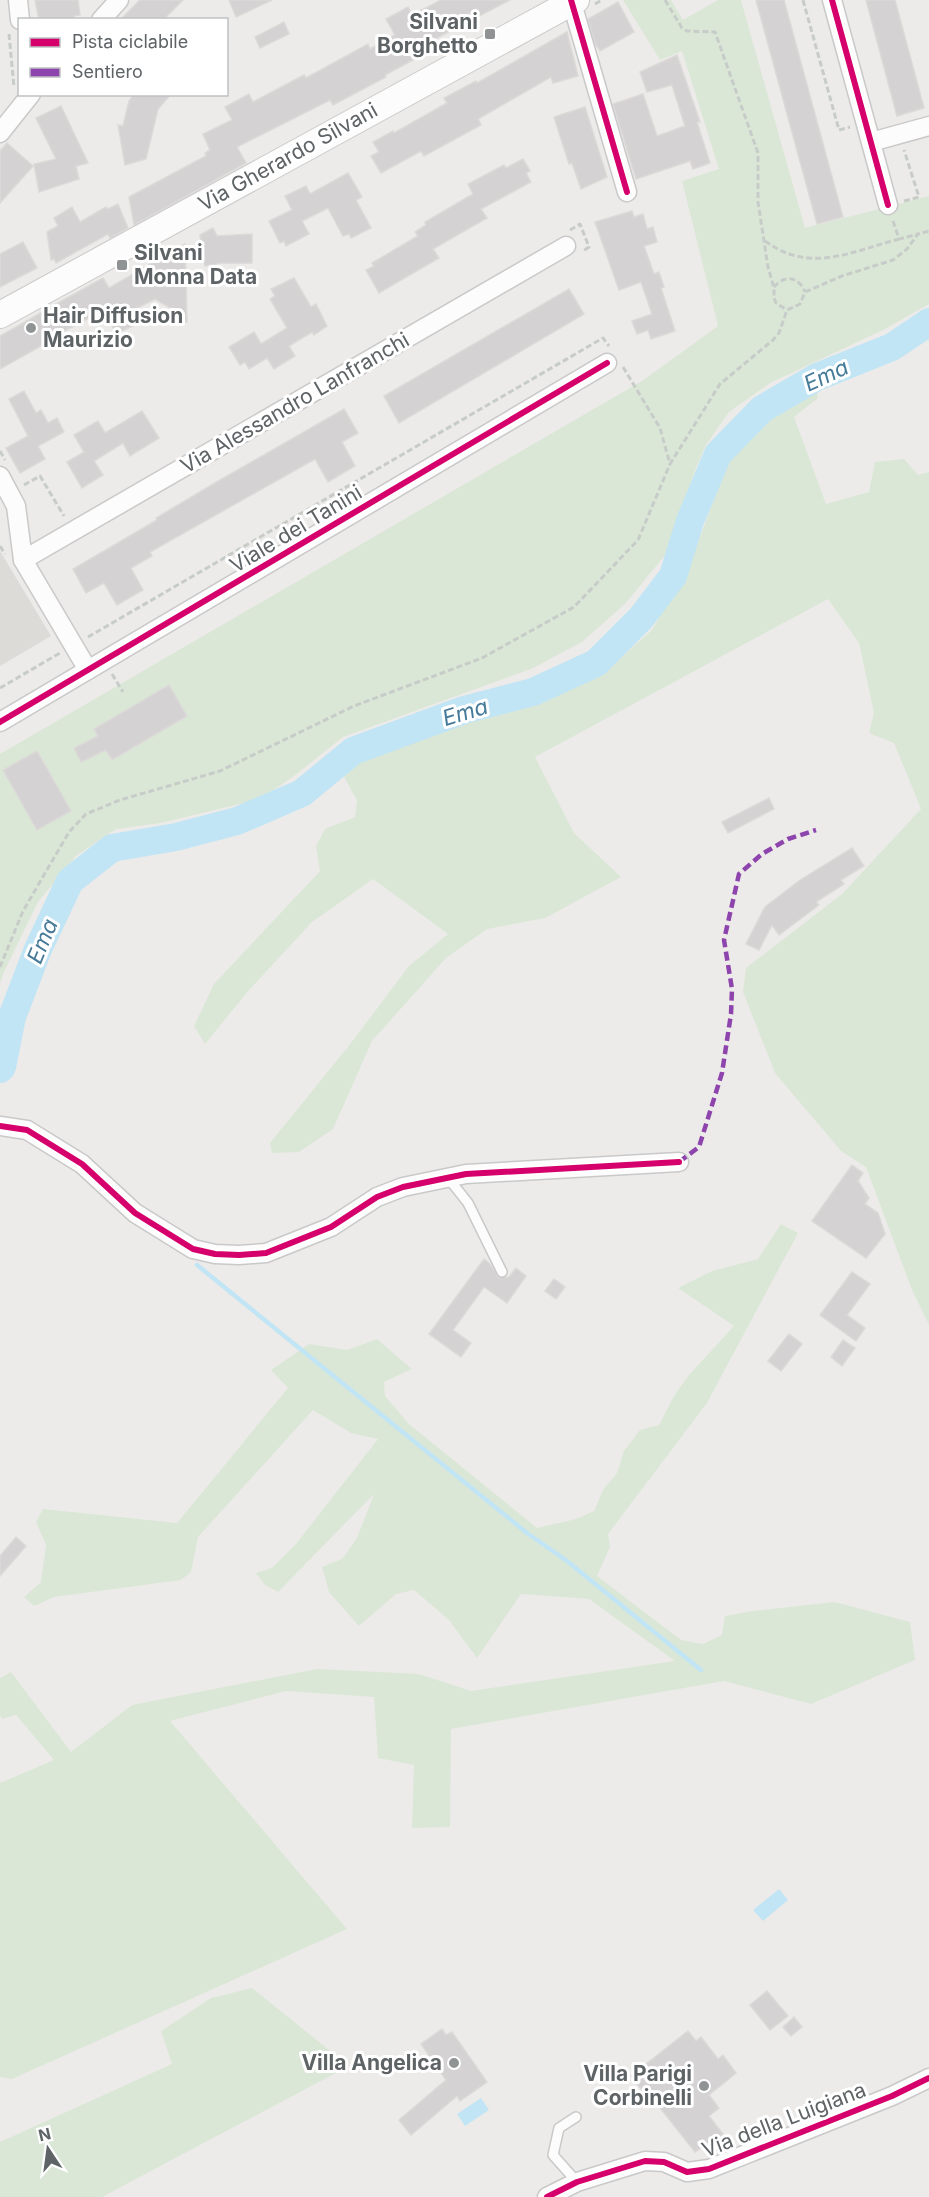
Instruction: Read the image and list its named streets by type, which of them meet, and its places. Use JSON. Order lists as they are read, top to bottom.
{
  "streets": {
    "main road": ["Via Gherardo Silvani"],
    "street": ["Via Alessandro Lanfranchi", "Viale dei Tanini", "Via della Luigiana"]
  },
  "water": ["Ema"],
  "places": {
    "transit": ["Silvani Borghetto", "Silvani Monna Data"],
    "other": ["Hair Diffusion Maurizio", "Villa Angelica", "Villa Parigi Corbinelli"]
  },
  "legend": ["Pista ciclabile", "Sentiero"],
  "north": "top"
}
